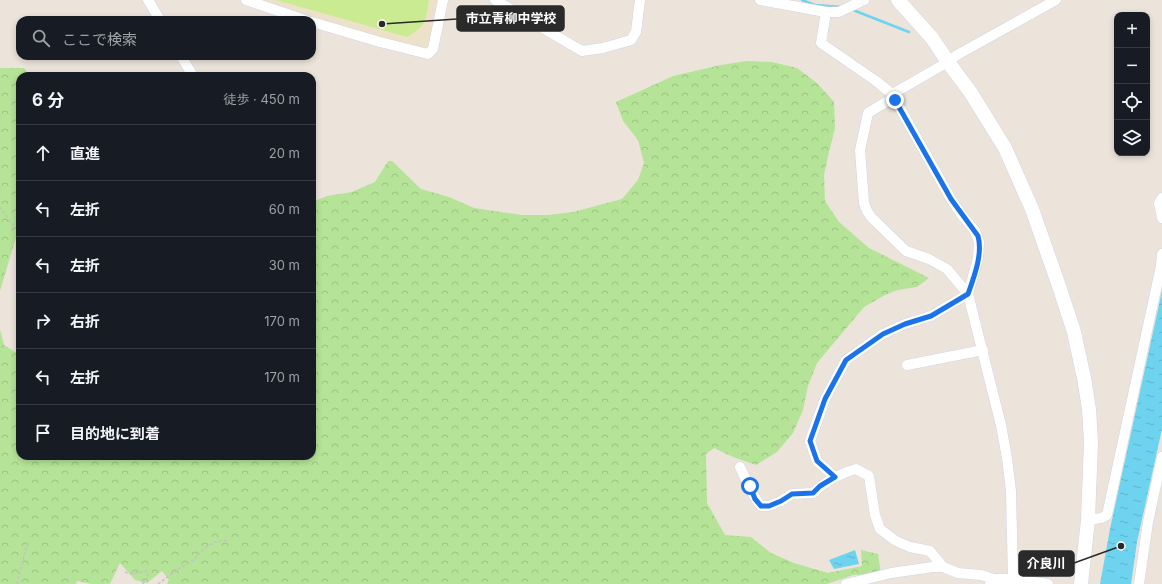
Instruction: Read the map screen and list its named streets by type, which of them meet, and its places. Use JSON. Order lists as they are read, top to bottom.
{
  "places": ["市立青柳中学校", "介良川"],
  "page": {
    "map_buttons": ["+", "−"],
    "search": "ここで検索",
    "heading": ["6 分", "徒歩 · 450 m"],
    "list": [
      ["直進", "20 m"],
      ["左折", "60 m"],
      ["左折", "30 m"],
      ["右折", "170 m"],
      ["左折", "170 m"],
      "目的地に到着"
    ]
  }
}
